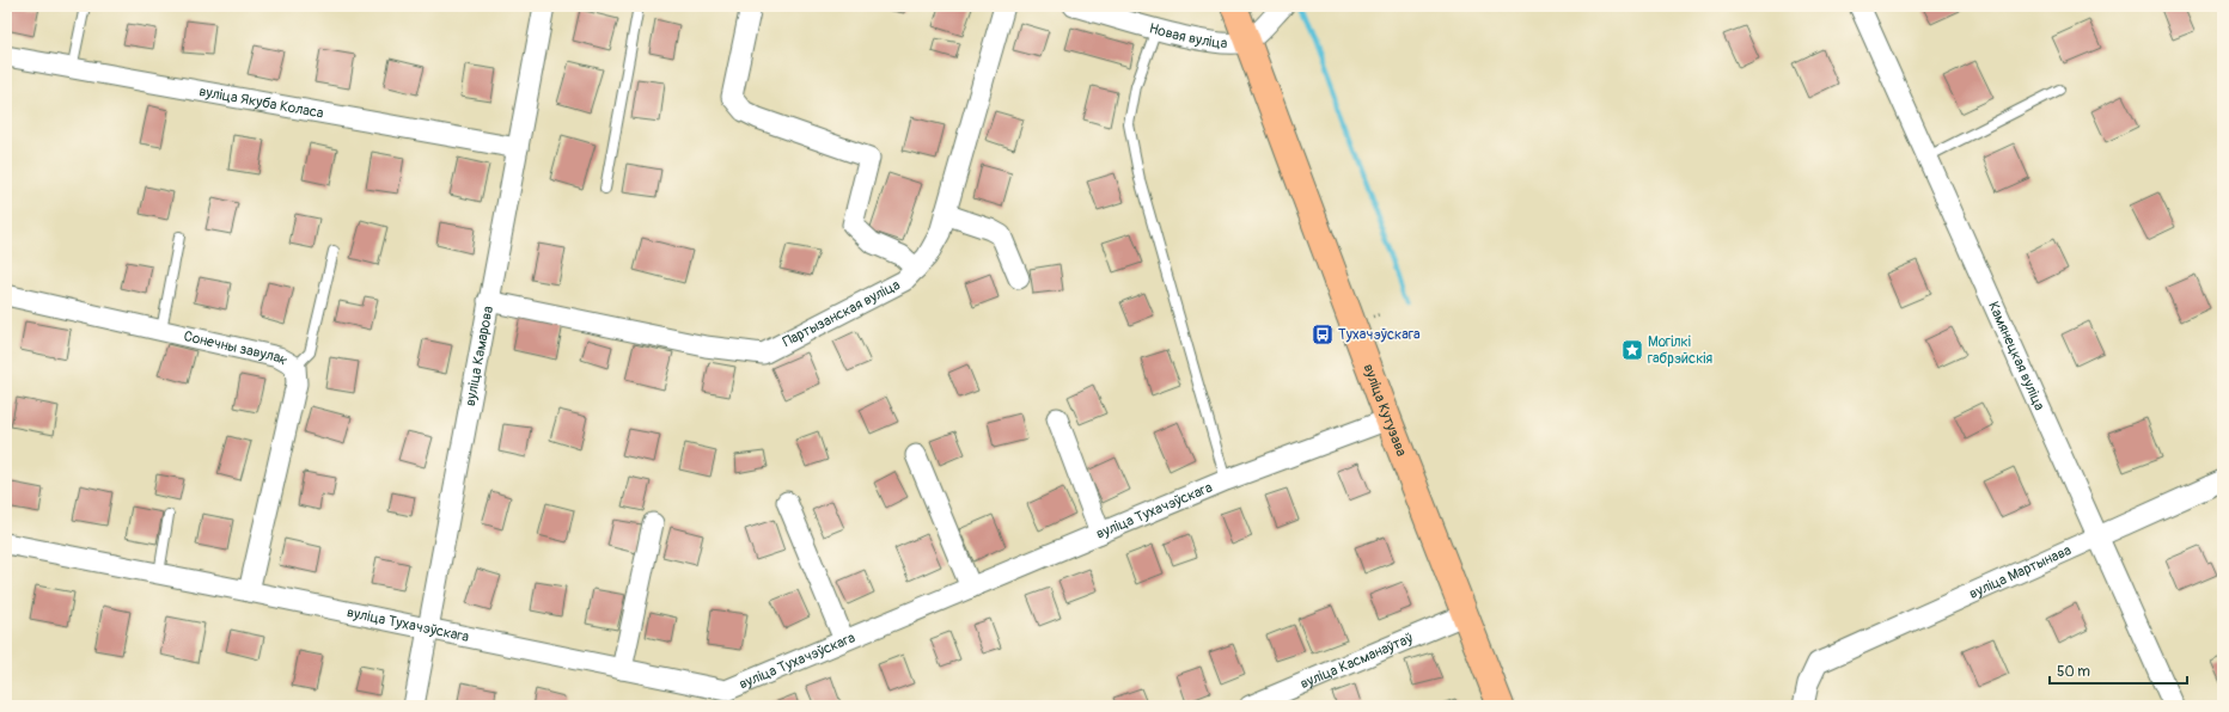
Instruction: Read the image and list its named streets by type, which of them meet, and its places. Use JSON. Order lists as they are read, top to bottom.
{
  "streets": {
    "main road": ["вуліца Кутузава"],
    "street": [
      "Новая вуліца",
      "вуліца Якуба Коласа",
      "Партызанская вуліца",
      "Сонечны завулак",
      "вуліца Камарова",
      "Камянецкая вуліца",
      "вуліца Тухачэўскага",
      "вуліца Мартынава",
      "вуліца Касманаўтаў"
    ]
  },
  "crossings": [
    ["Новая вуліца", "вуліца Кутузава"],
    ["вуліца Якуба Коласа", "вуліца Камарова"],
    ["Партызанская вуліца", "вуліца Камарова"],
    ["Сонечны завулак", "вуліца Тухачэўскага"],
    ["вуліца Камарова", "вуліца Тухачэўскага"],
    ["Камянецкая вуліца", "вуліца Мартынава"],
    ["вуліца Кутузава", "вуліца Тухачэўскага"],
    ["вуліца Кутузава", "вуліца Касманаўтаў"]
  ],
  "places": {
    "bus stop": ["Тухачэўскага"],
    "place": ["Могілкі габрэйскія"]
  },
  "scale_bar": "50 m"
}
